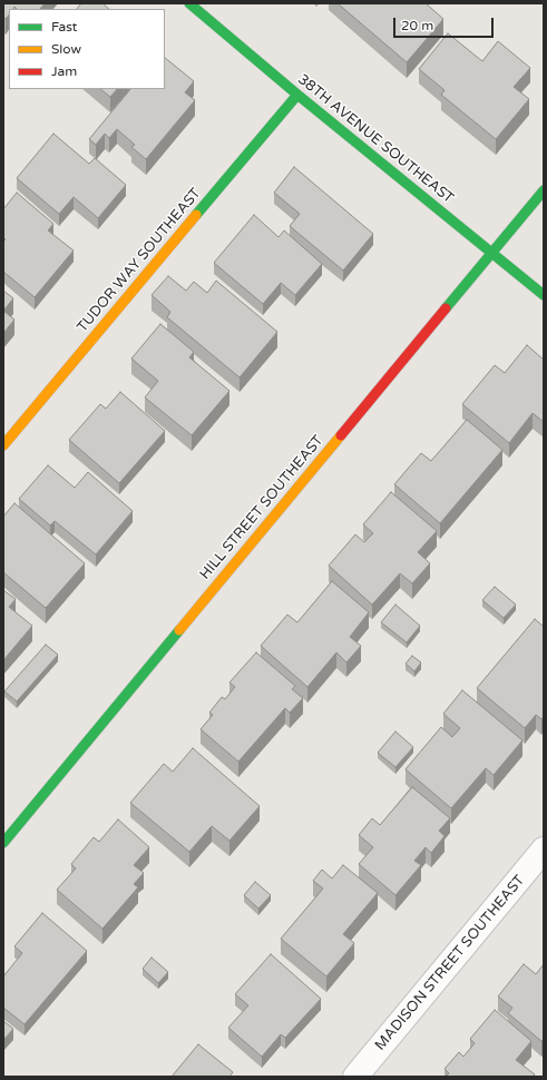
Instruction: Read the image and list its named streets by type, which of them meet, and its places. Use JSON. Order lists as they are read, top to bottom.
{
  "streets": {
    "street": [
      "38TH AVENUE SOUTHEAST",
      "TUDOR WAY SOUTHEAST",
      "HILL STREET SOUTHEAST",
      "MADISON STREET SOUTHEAST"
    ]
  },
  "crossings": [
    ["38TH AVENUE SOUTHEAST", "TUDOR WAY SOUTHEAST"],
    ["38TH AVENUE SOUTHEAST", "HILL STREET SOUTHEAST"]
  ],
  "legend": ["Fast", "Slow", "Jam"],
  "scale_bar": "20 m"
}
